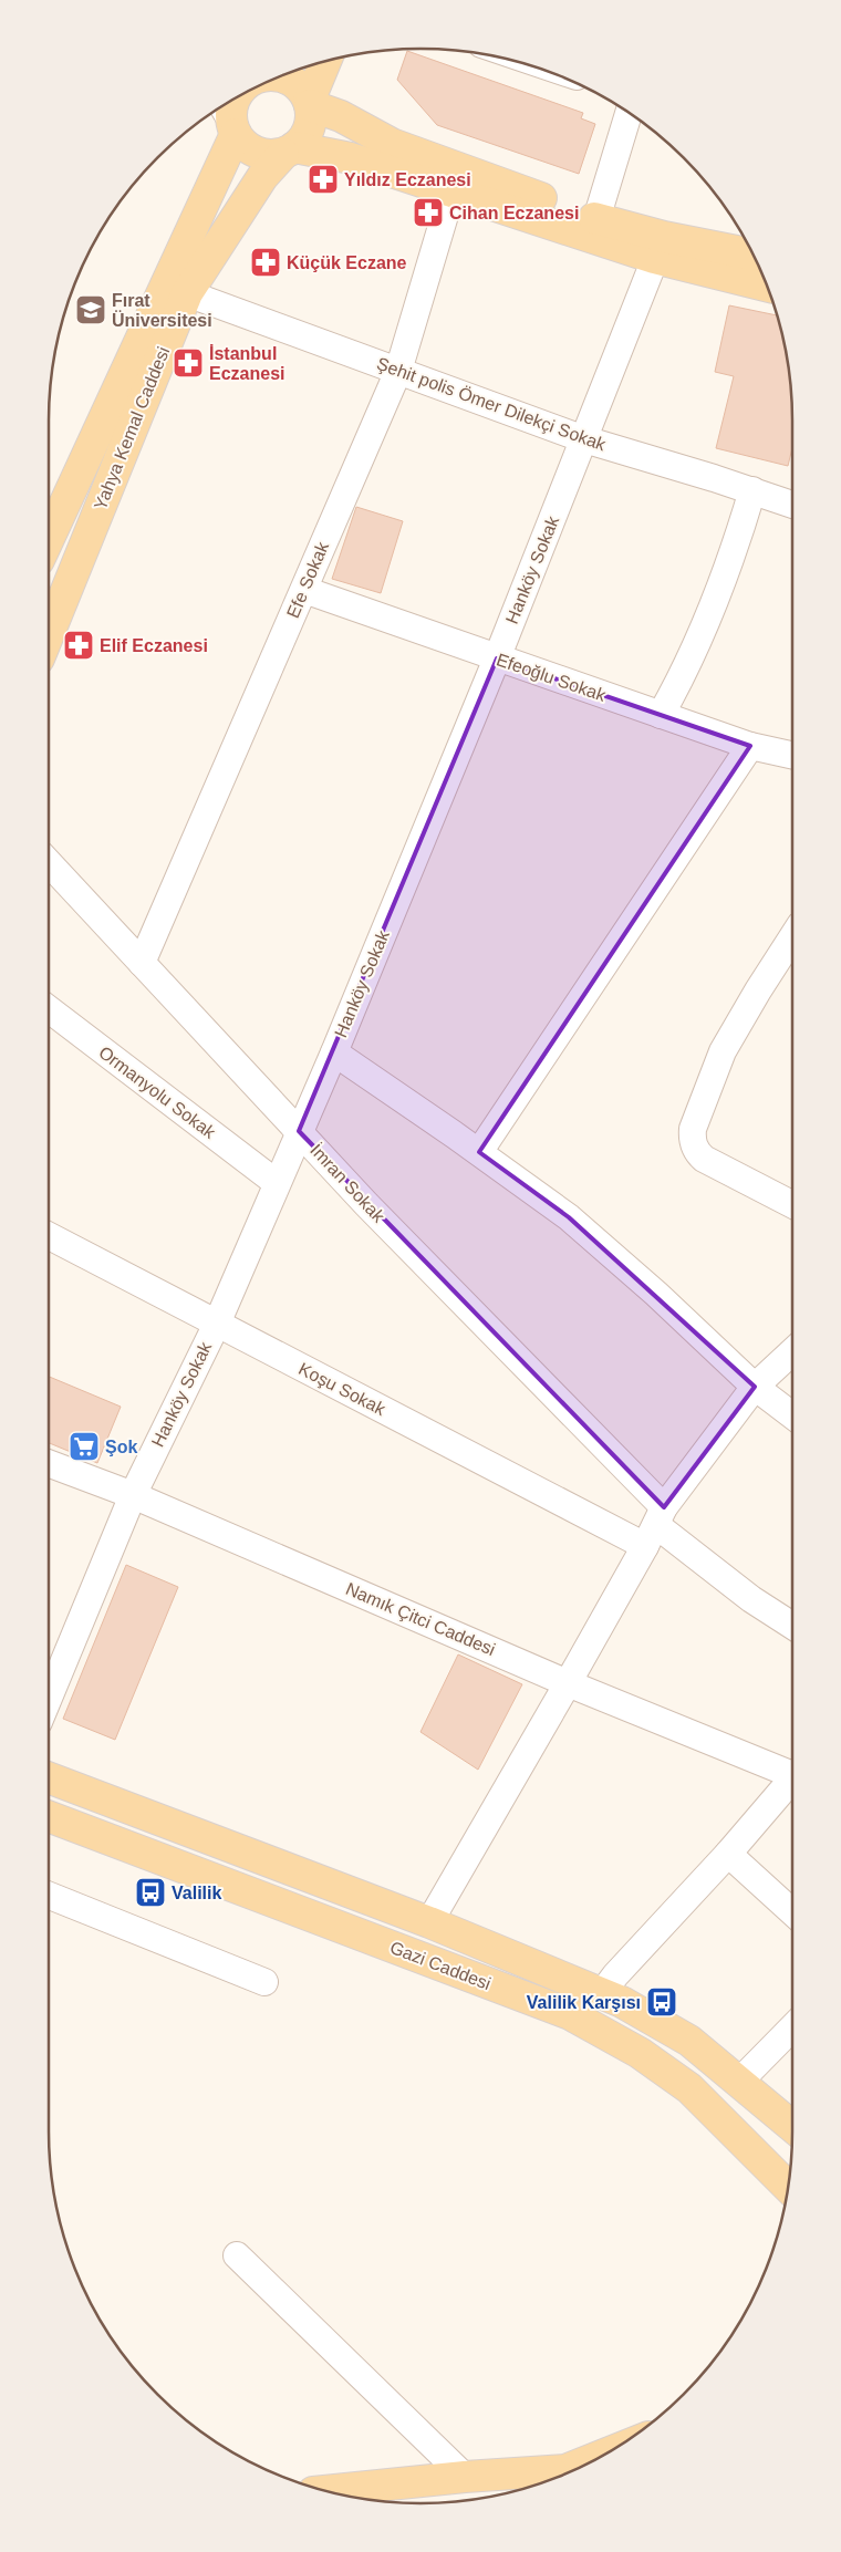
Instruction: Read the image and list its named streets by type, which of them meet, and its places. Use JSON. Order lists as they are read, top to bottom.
{
  "streets": {
    "main road": ["Yahya Kemal Caddesi", "Gazi Caddesi"],
    "street": [
      "Şehit polis Ömer Dilekçi Sokak",
      "Hanköy Sokak",
      "Efe Sokak",
      "Efeoğlu Sokak",
      "Ormanyolu Sokak",
      "İmran Sokak",
      "Koşu Sokak",
      "Namık Çitci Caddesi"
    ]
  },
  "crossings": [
    ["Şehit polis Ömer Dilekçi Sokak", "Yahya Kemal Caddesi"],
    ["Şehit polis Ömer Dilekçi Sokak", "Hanköy Sokak"],
    ["Şehit polis Ömer Dilekçi Sokak", "Efe Sokak"],
    ["Hanköy Sokak", "Efeoğlu Sokak"],
    ["Hanköy Sokak", "Ormanyolu Sokak"],
    ["Hanköy Sokak", "İmran Sokak"],
    ["Hanköy Sokak", "Koşu Sokak"],
    ["Hanköy Sokak", "Namık Çitci Caddesi"],
    ["Efe Sokak", "Efeoğlu Sokak"],
    ["Efe Sokak", "İmran Sokak"],
    ["İmran Sokak", "Koşu Sokak"]
  ],
  "places": {
    "pharmacy": [
      "Yıldız Eczanesi",
      "Cihan Eczanesi",
      "Küçük Eczane",
      "İstanbul Eczanesi",
      "Elif Eczanesi"
    ],
    "school or university": ["Fırat Üniversitesi"],
    "supermarket": ["Şok"],
    "bus stop": ["Valilik", "Valilik Karşısı"]
  }
}
